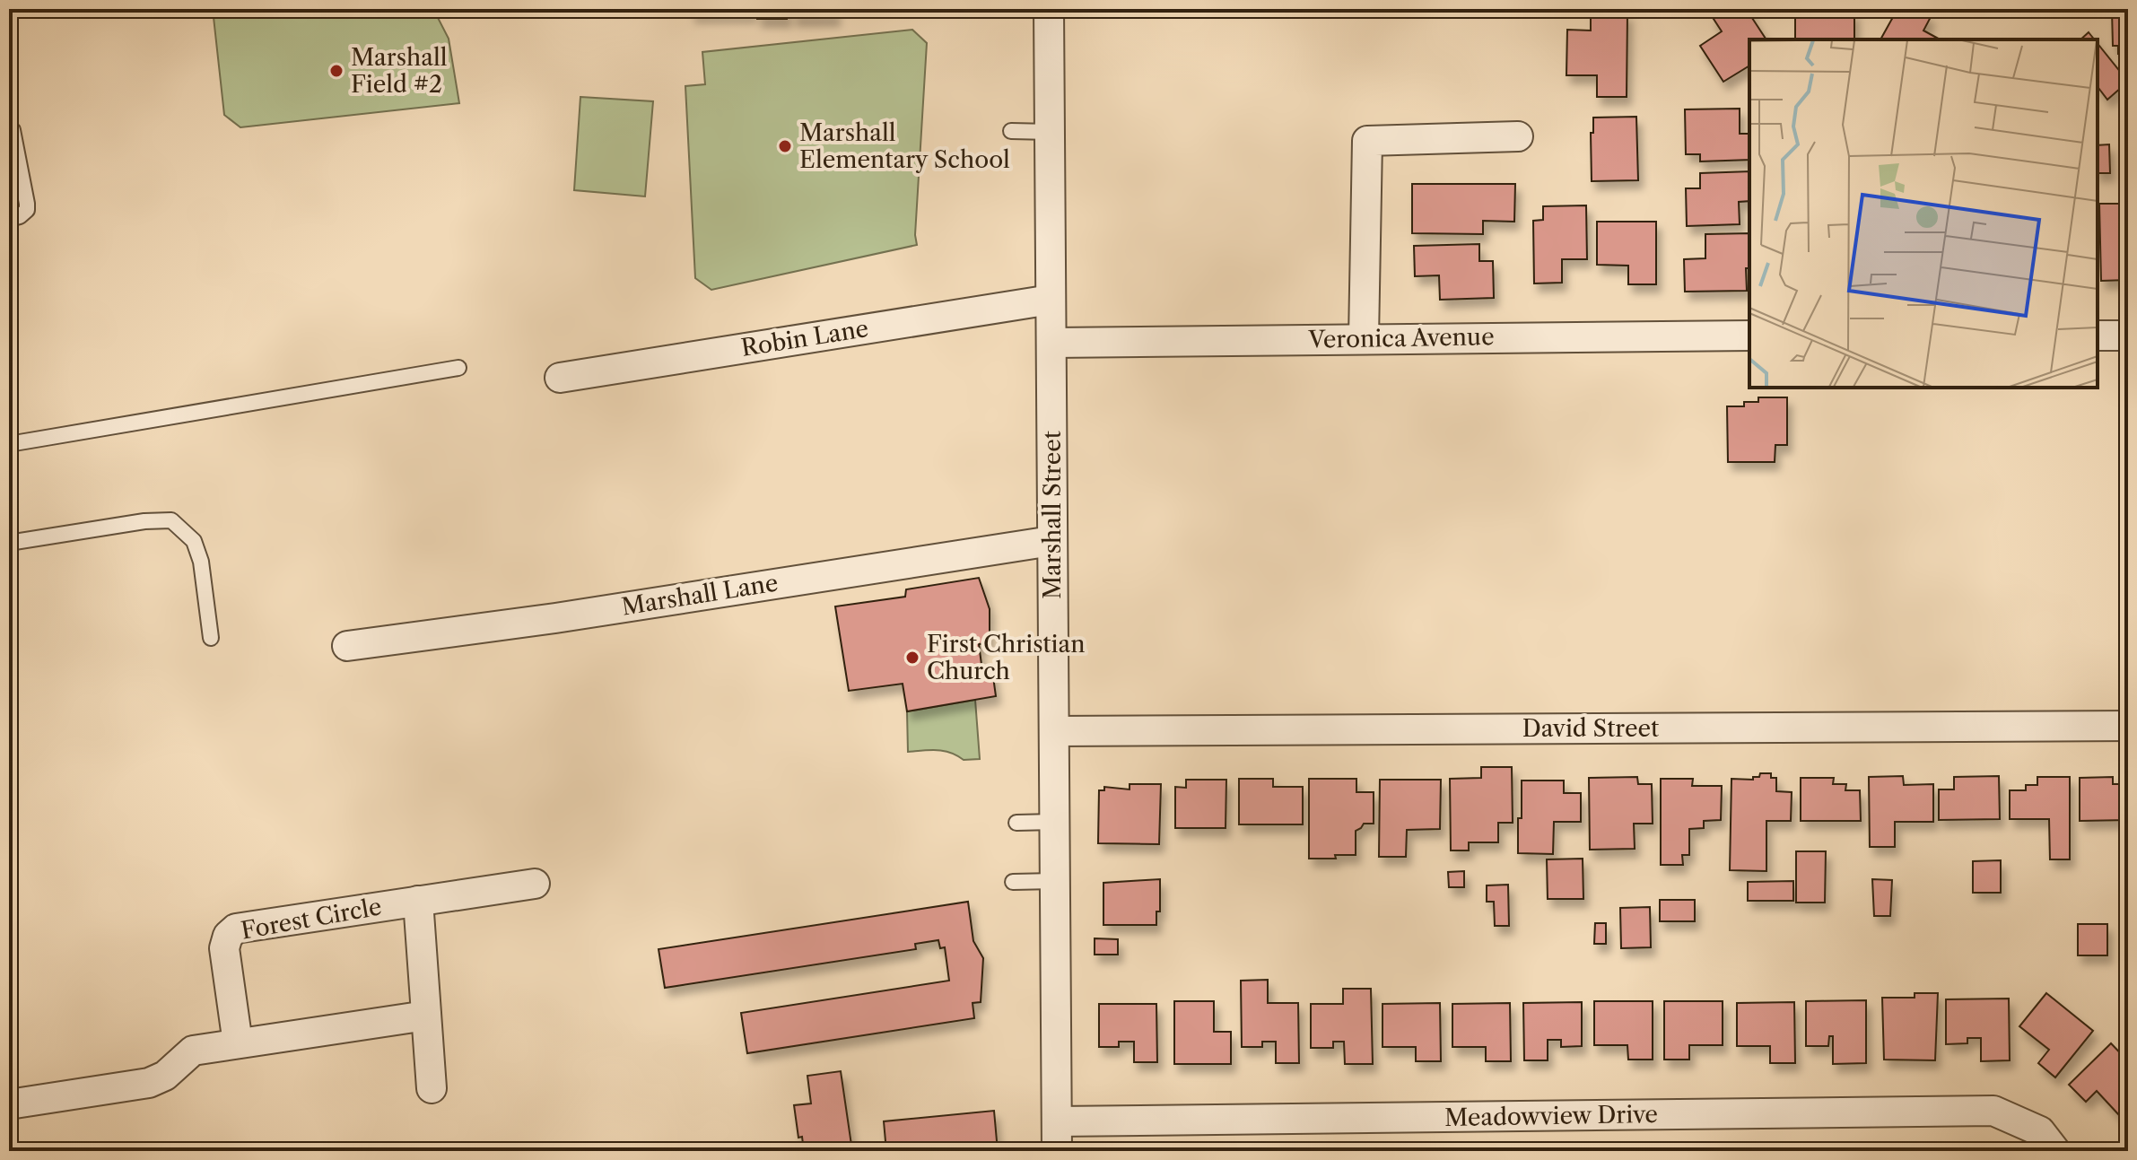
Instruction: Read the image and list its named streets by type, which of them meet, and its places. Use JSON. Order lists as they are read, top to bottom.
{
  "streets": {
    "street": [
      "Robin Lane",
      "Veronica Avenue",
      "Marshall Street",
      "Marshall Lane",
      "David Street",
      "Forest Circle",
      "Meadowview Drive"
    ]
  },
  "crossings": [
    ["Robin Lane", "Marshall Street"],
    ["Veronica Avenue", "Marshall Street"],
    ["Marshall Street", "Marshall Lane"],
    ["Marshall Street", "David Street"],
    ["Marshall Street", "Meadowview Drive"]
  ],
  "places": ["Marshall Field #2", "Marshall Elementary School", "First Christian Church"]
}
